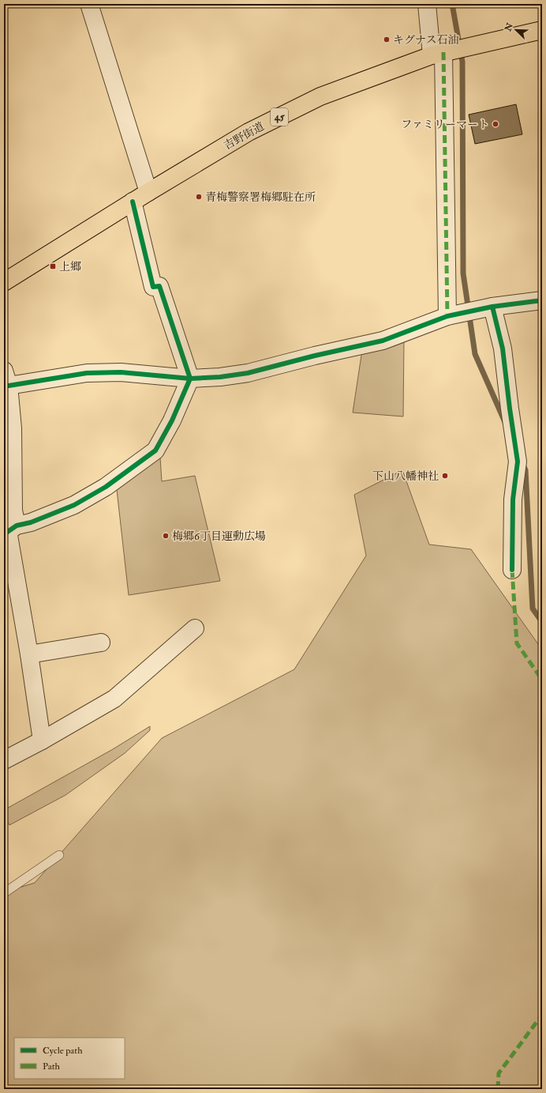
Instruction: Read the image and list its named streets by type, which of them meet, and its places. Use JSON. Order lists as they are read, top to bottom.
{
  "streets": {
    "main road": ["45", "吉野街道"]
  },
  "places": {
    "other": [
      "キグナス石油",
      "ファミリーマート",
      "青梅警察署梅郷駐在所",
      "下山八幡神社",
      "梅郷6丁目運動広場"
    ],
    "transit": ["上郷"]
  },
  "legend": ["Cycle path", "Path"],
  "north": "top left"
}
